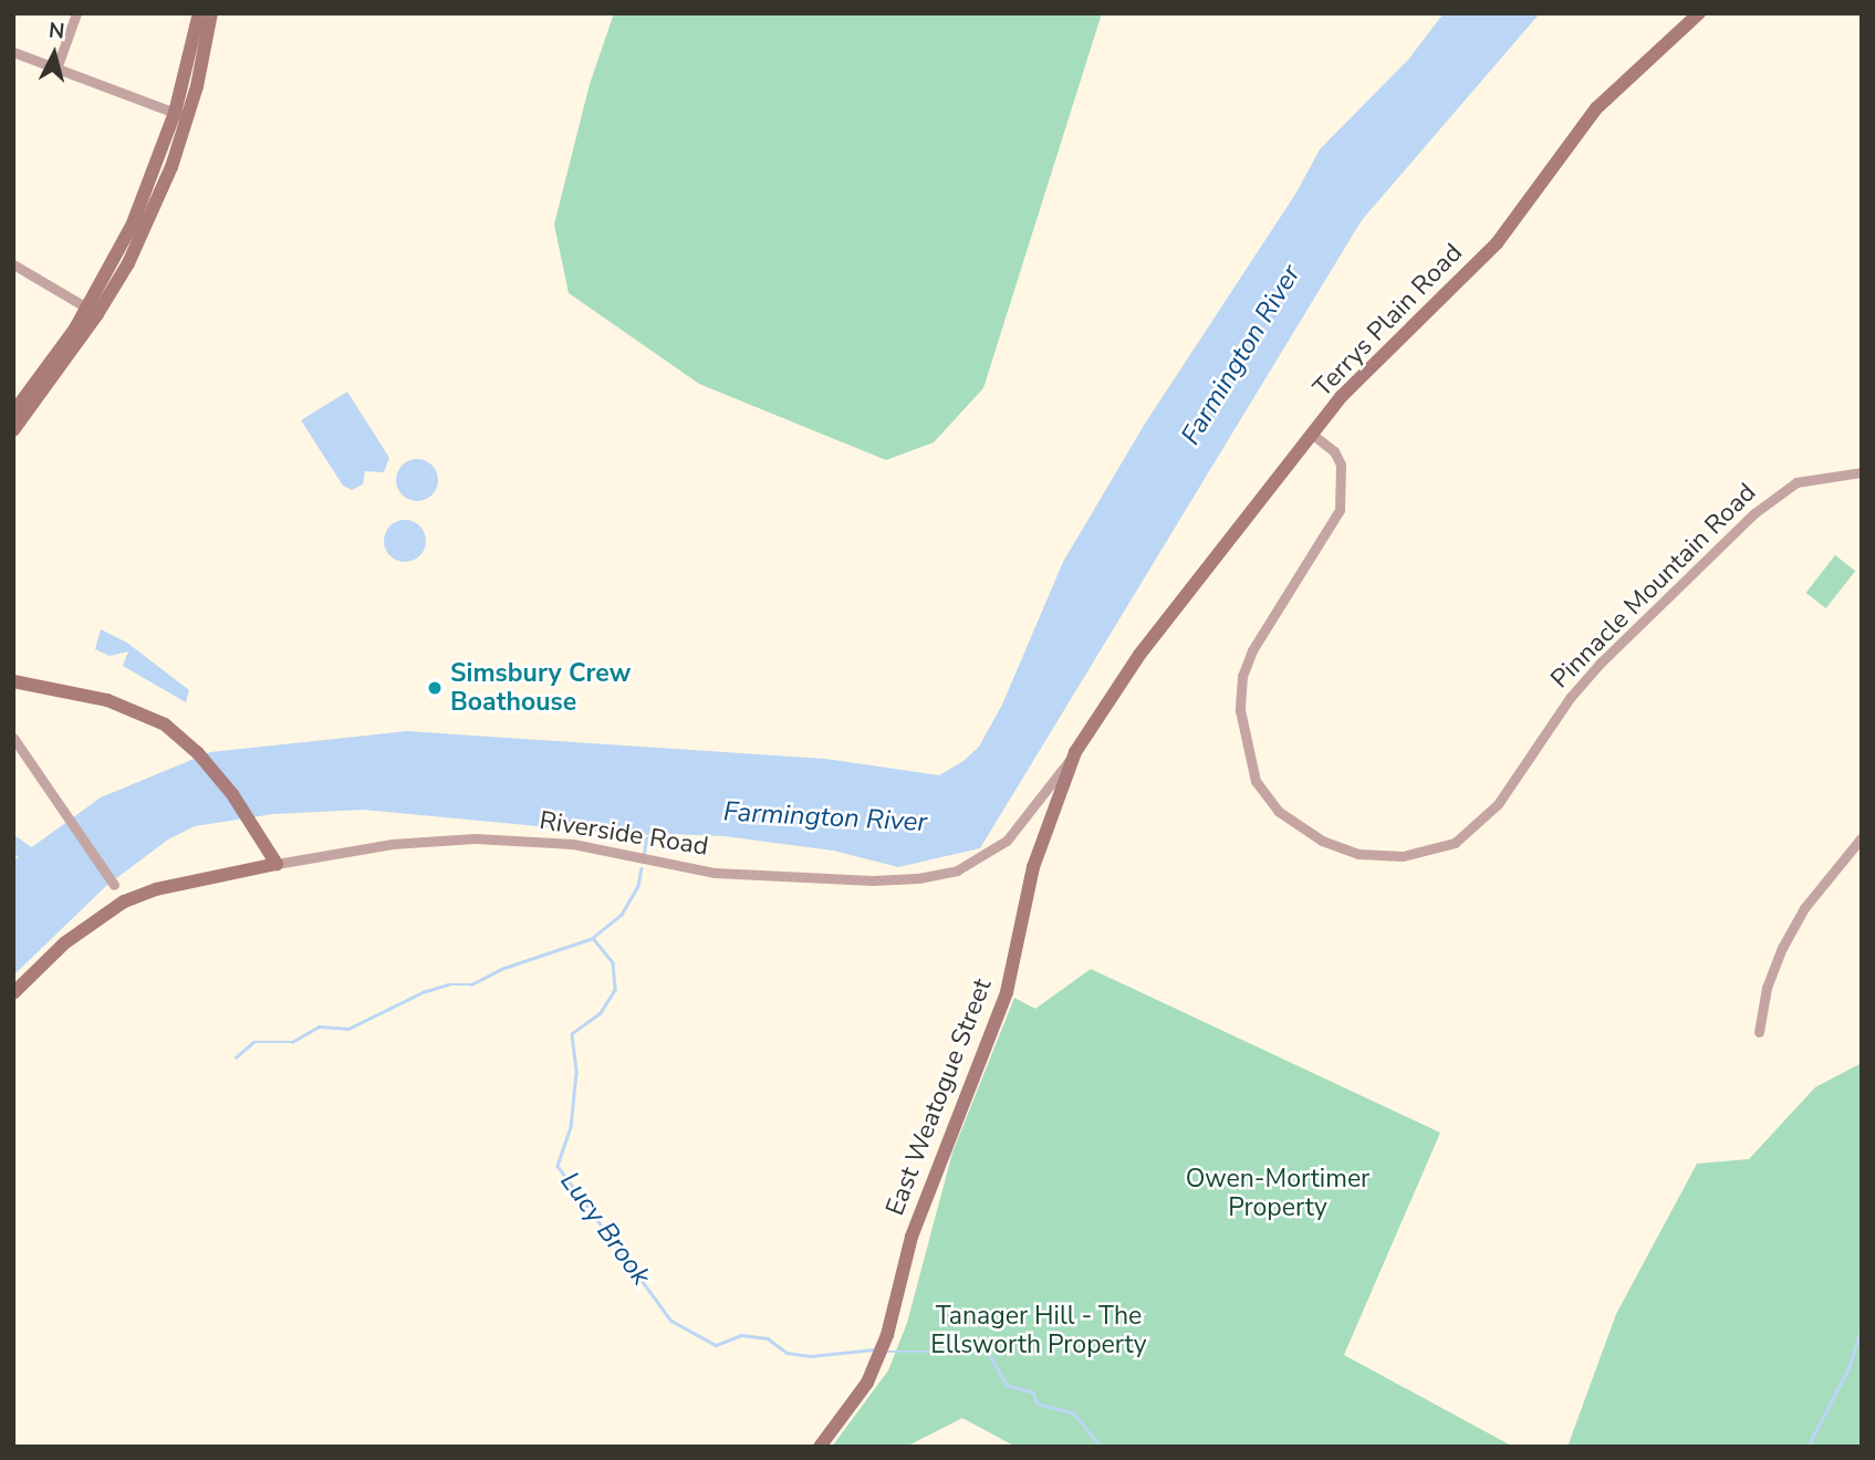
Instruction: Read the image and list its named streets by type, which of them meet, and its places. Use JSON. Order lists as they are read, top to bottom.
{
  "streets": {
    "street": [
      "Terrys Plain Road",
      "Pinnacle Mountain Road",
      "Riverside Road",
      "East Weatogue Street"
    ]
  },
  "crossings": [
    ["Terrys Plain Road", "Pinnacle Mountain Road"],
    ["Terrys Plain Road", "Riverside Road"],
    ["Terrys Plain Road", "East Weatogue Street"],
    ["Riverside Road", "East Weatogue Street"]
  ],
  "water": ["Farmington River", "Lucy Brook"],
  "parks": ["Owen-Mortimer Property", "Tanager Hill - The Ellsworth Property"],
  "places": ["Simsbury Crew Boathouse"],
  "north": "top"
}
